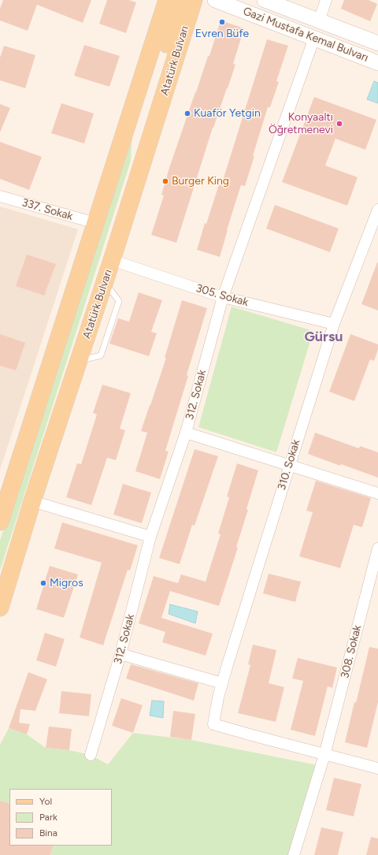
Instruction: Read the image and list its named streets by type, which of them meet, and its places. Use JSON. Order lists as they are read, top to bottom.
{
  "streets": {
    "main road": ["Gazi Mustafa Kemal Bulvarı", "Atatürk Bulvarı"],
    "street": [
      "337. Sokak",
      "305. Sokak",
      "312. Sokak",
      "310. Sokak",
      "308. Sokak"
    ]
  },
  "crossings": [
    ["Gazi Mustafa Kemal Bulvarı", "312. Sokak"],
    ["Atatürk Bulvarı", "305. Sokak"],
    ["305. Sokak", "312. Sokak"],
    ["305. Sokak", "310. Sokak"],
    ["310. Sokak", "308. Sokak"]
  ],
  "districts": ["Gürsu"],
  "places": [
    "Evren Büfe",
    "Kuaför Yetgin",
    "Konyaaltı Öğretmenevi",
    "Burger King",
    "Migros"
  ],
  "legend": ["Yol", "Park", "Bina"]
}
